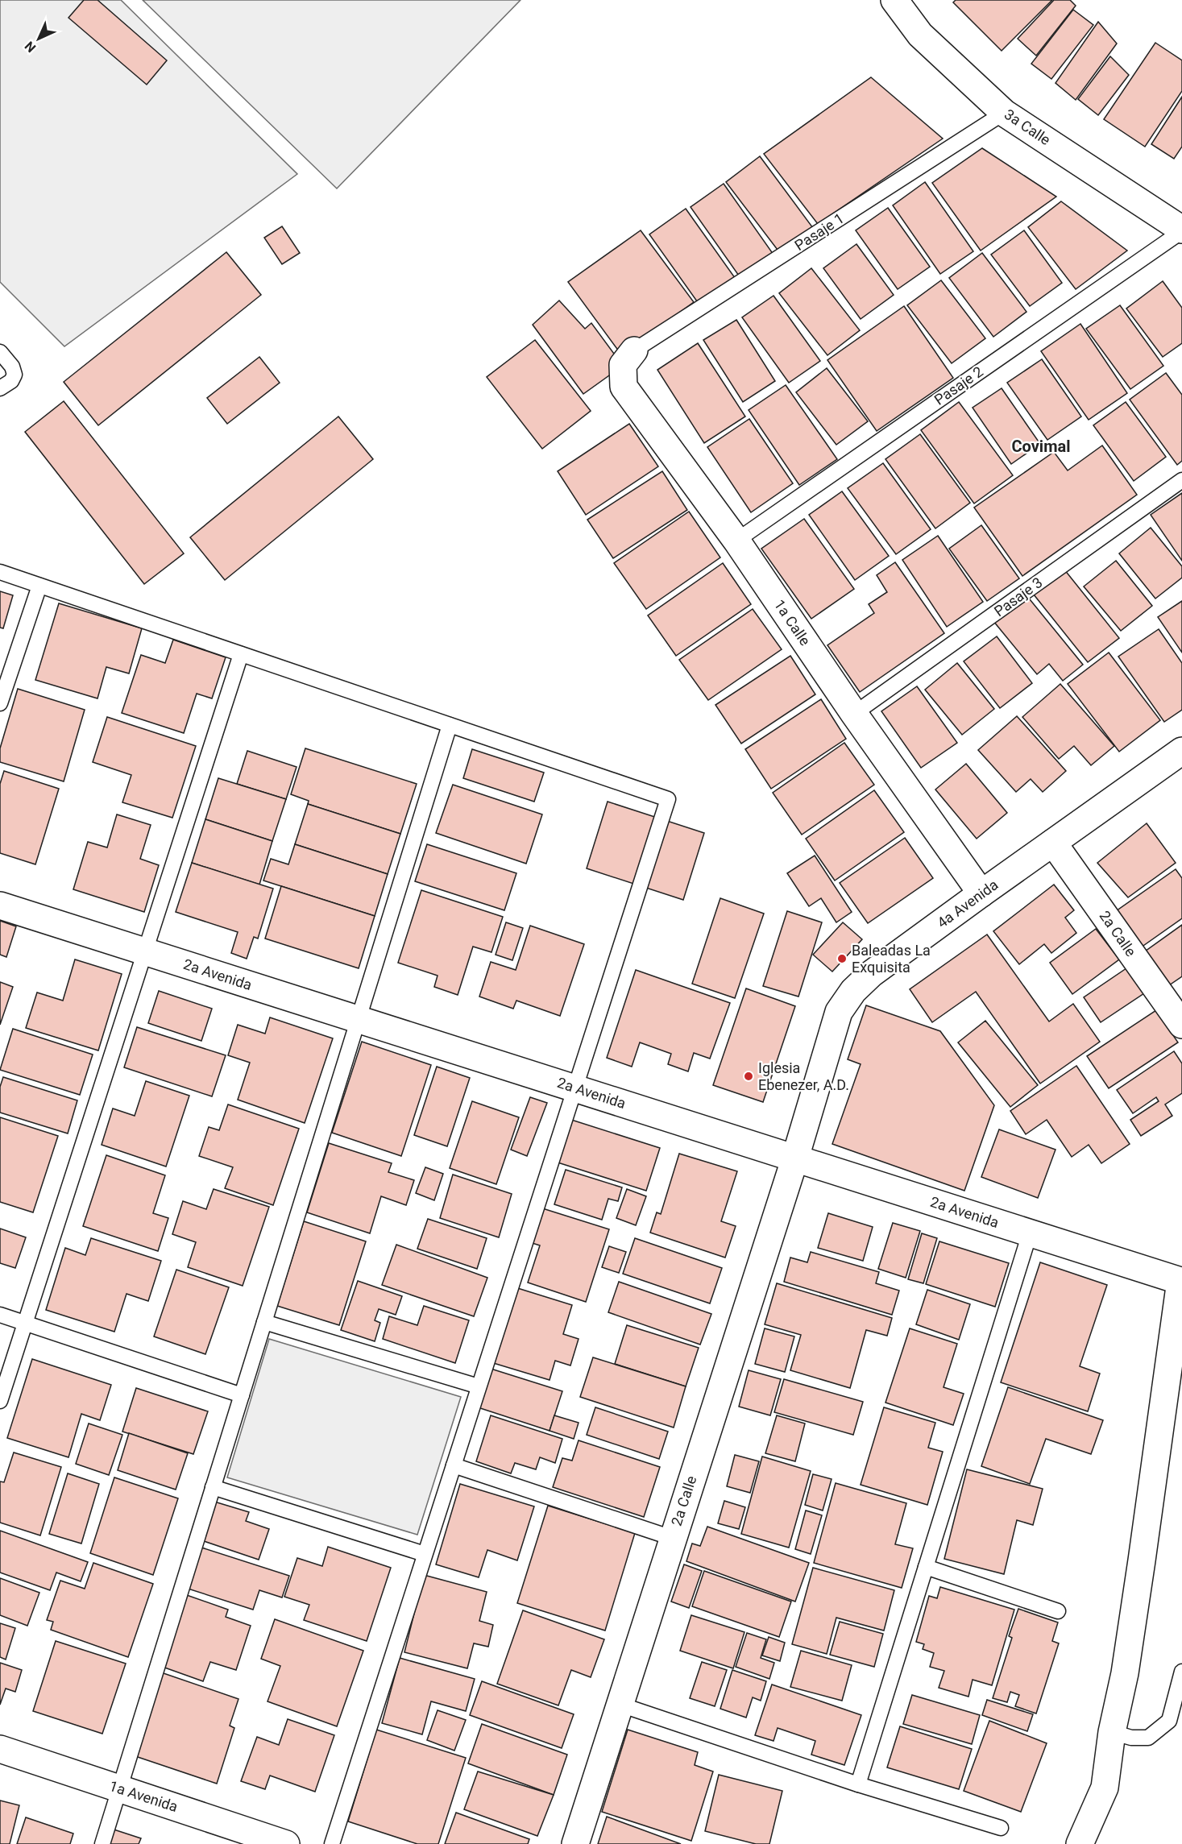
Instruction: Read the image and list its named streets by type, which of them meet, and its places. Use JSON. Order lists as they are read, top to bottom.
{
  "streets": {
    "street": [
      "3a Calle",
      "1a Calle",
      "4a Avenida",
      "2a Calle",
      "2a Avenida",
      "1a Avenida"
    ],
    "lane": ["Pasaje 1", "Pasaje 2", "Pasaje 3"]
  },
  "crossings": [
    ["3a Calle", "Pasaje 1"],
    ["3a Calle", "Pasaje 2"],
    ["Pasaje 1", "1a Calle"],
    ["Pasaje 2", "1a Calle"],
    ["Pasaje 3", "1a Calle"],
    ["1a Calle", "4a Avenida"],
    ["4a Avenida", "2a Calle"],
    ["4a Avenida", "2a Avenida"],
    ["2a Calle", "2a Avenida"]
  ],
  "districts": ["Covimal"],
  "places": ["Baleadas La Exquisita", "Iglesia Ebenezer, A.D."],
  "north": "bottom left"
}
